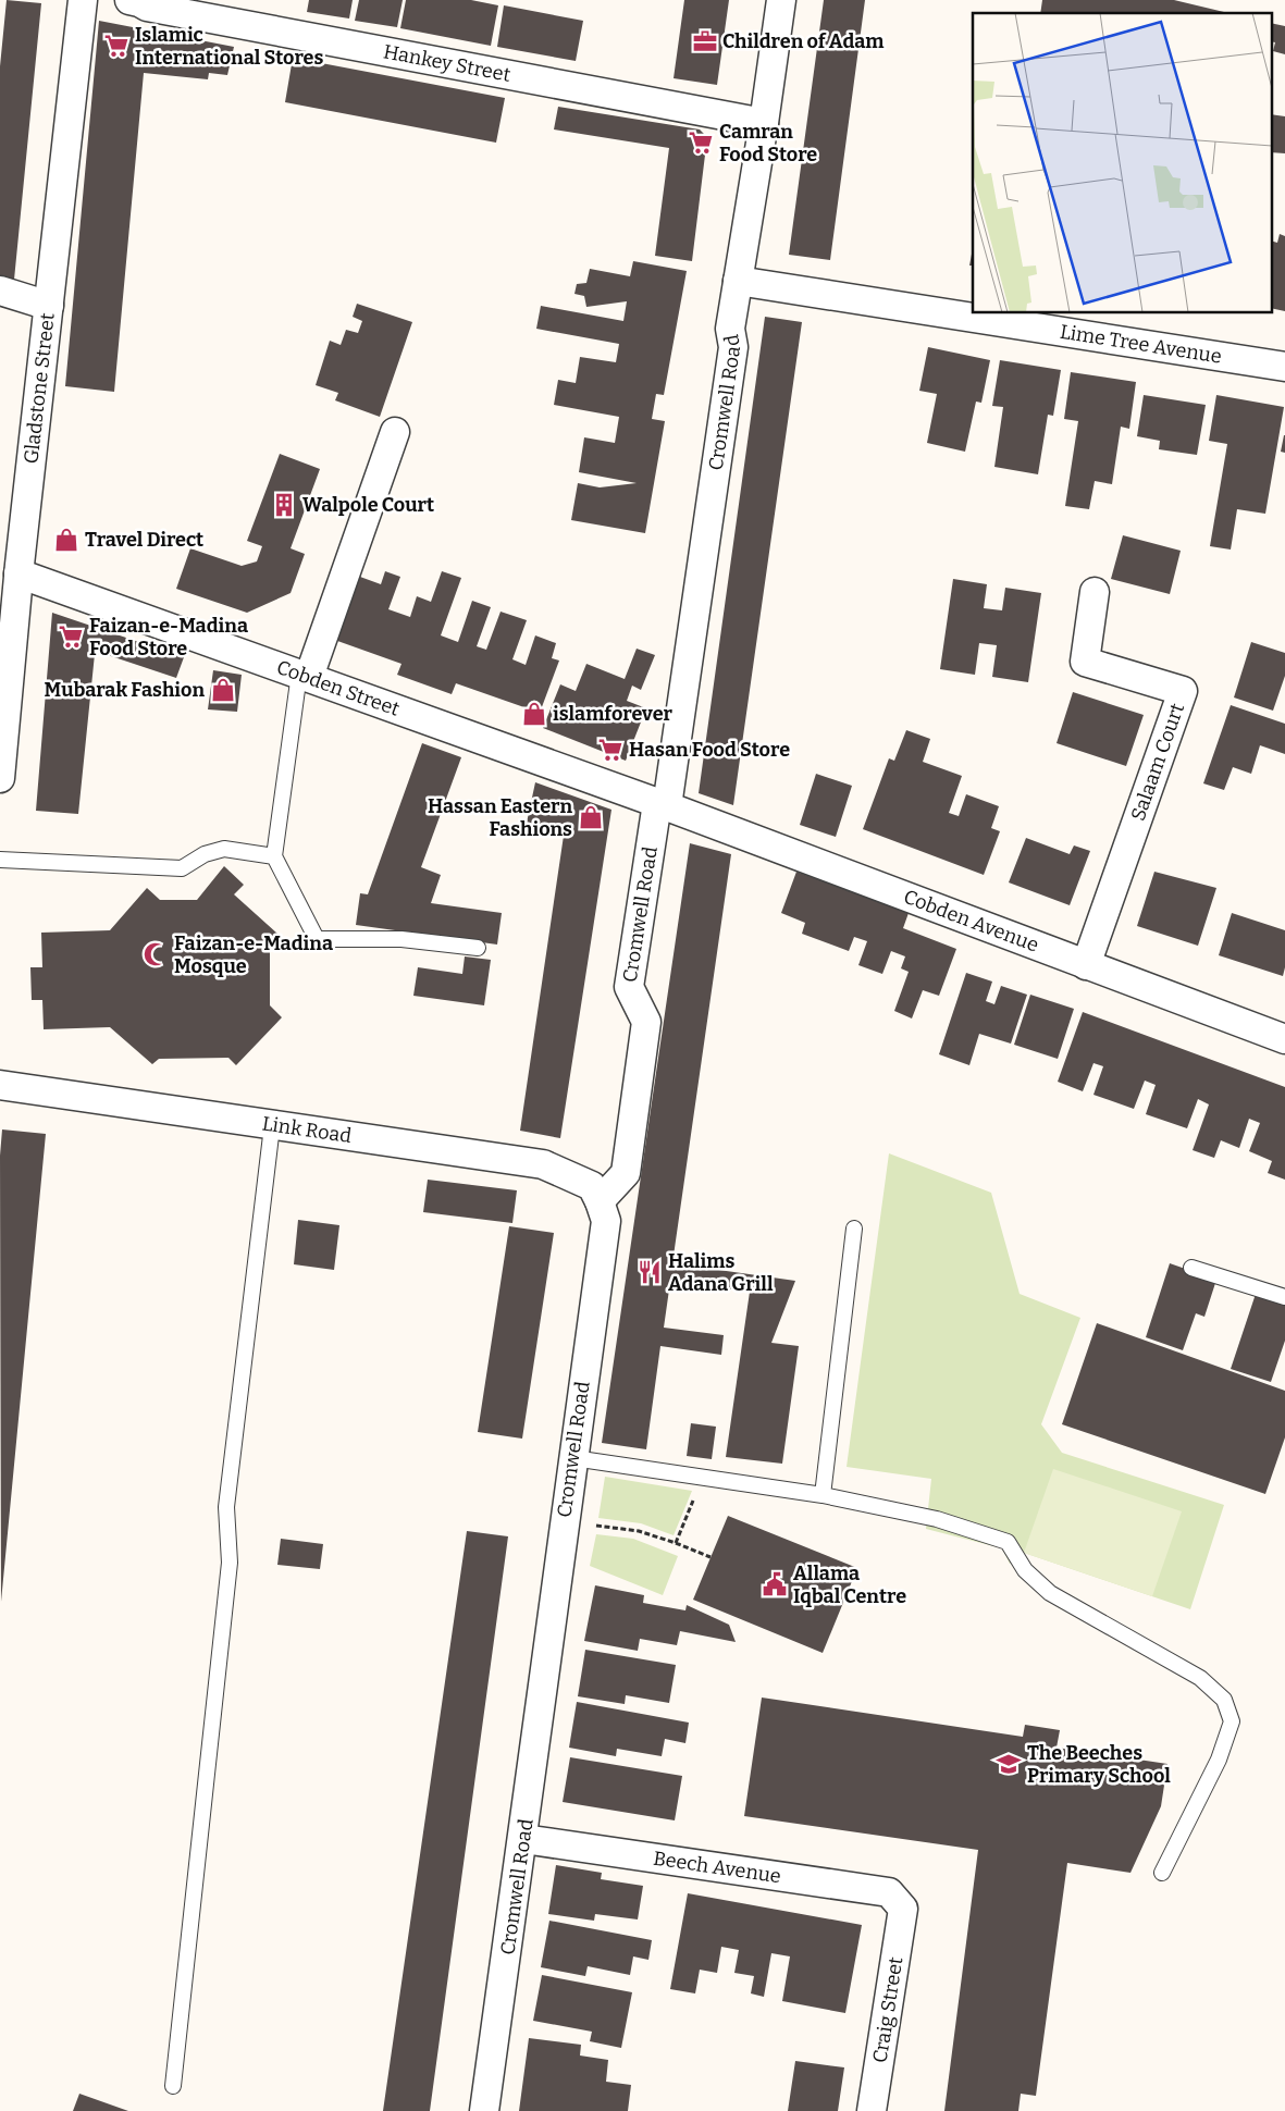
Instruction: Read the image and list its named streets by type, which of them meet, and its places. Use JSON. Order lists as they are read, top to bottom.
{
  "streets": {
    "street": [
      "Hankey Street",
      "Lime Tree Avenue",
      "Gladstone Street",
      "Cromwell Road",
      "Cobden Street",
      "Salaam Court",
      "Cobden Avenue",
      "Link Road",
      "Beech Avenue",
      "Craig Street"
    ]
  },
  "crossings": [
    ["Hankey Street", "Cromwell Road"],
    ["Lime Tree Avenue", "Cromwell Road"],
    ["Gladstone Street", "Cobden Street"],
    ["Cromwell Road", "Cobden Street"],
    ["Cromwell Road", "Cobden Avenue"],
    ["Cromwell Road", "Link Road"],
    ["Cromwell Road", "Beech Avenue"],
    ["Cobden Street", "Cobden Avenue"],
    ["Salaam Court", "Cobden Avenue"],
    ["Beech Avenue", "Craig Street"]
  ],
  "places": {
    "office": ["Children of Adam"],
    "supermarket": [
      "Islamic International Stores",
      "Camran Food Store",
      "Faizan-e-Madina Food Store",
      "Hasan Food Store"
    ],
    "building": ["Walpole Court"],
    "shop": [
      "Travel Direct",
      "Mubarak Fashion",
      "islamforever",
      "Hassan Eastern Fashions"
    ],
    "mosque": ["Faizan-e-Madina Mosque"],
    "restaurant": ["Halims Adana Grill"],
    "public building": ["Allama Iqbal Centre"],
    "school or university": ["The Beeches Primary School"]
  }
}
